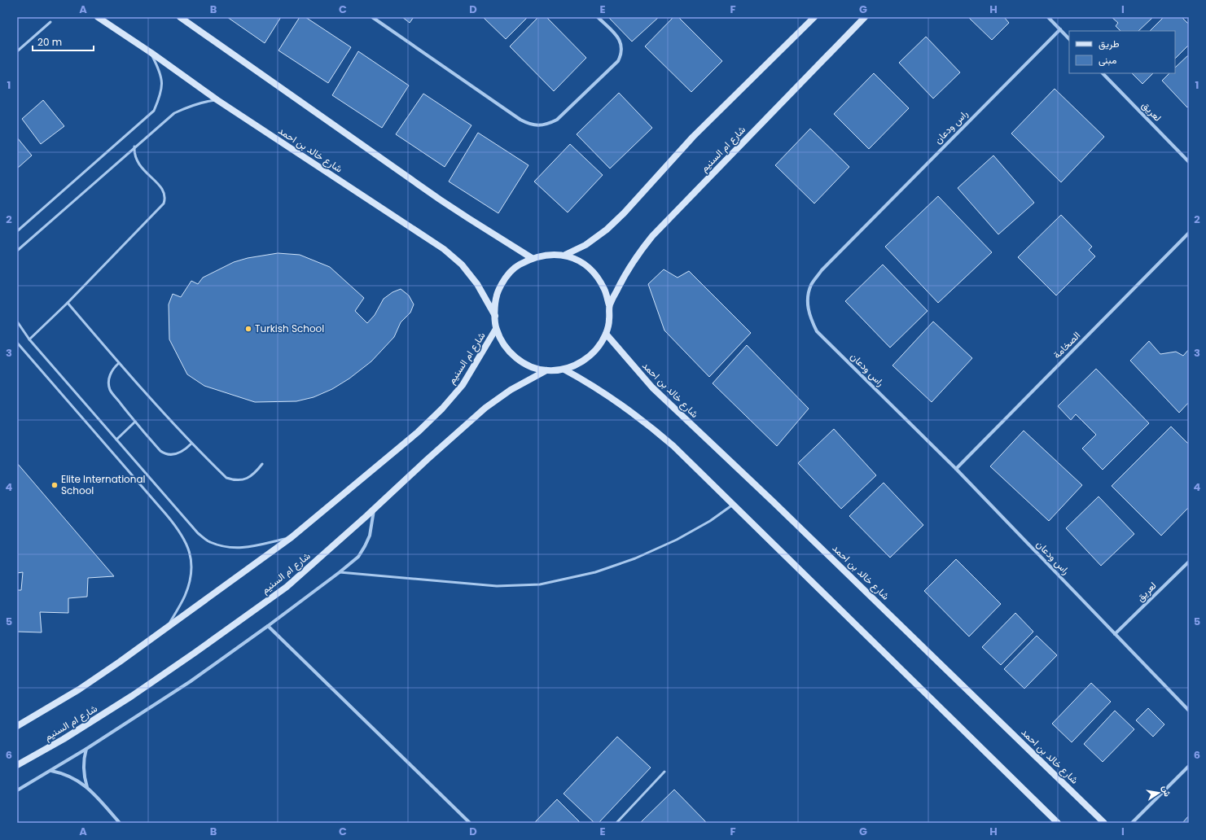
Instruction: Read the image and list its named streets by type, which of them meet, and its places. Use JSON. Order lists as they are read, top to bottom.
{
  "streets": {
    "main road": ["شارع ام السنيم", "شارع خالد بن احمد"],
    "street": ["لعريق", "راس ودعان", "الصخامة"]
  },
  "crossings": [
    ["لعريق", "راس ودعان"],
    ["راس ودعان", "الصخامة"],
    ["شارع ام السنيم", "شارع خالد بن احمد"]
  ],
  "places": ["Turkish School", "Elite International School"],
  "legend": ["طريق", "مبنى"],
  "scale_bar": "20 m",
  "north": "right",
  "grid": {
    "columns": [
      "A",
      "B",
      "C",
      "D",
      "E",
      "F",
      "G",
      "H",
      "I"
    ],
    "rows": [
      "1",
      "2",
      "3",
      "4",
      "5",
      "6"
    ]
  }
}
